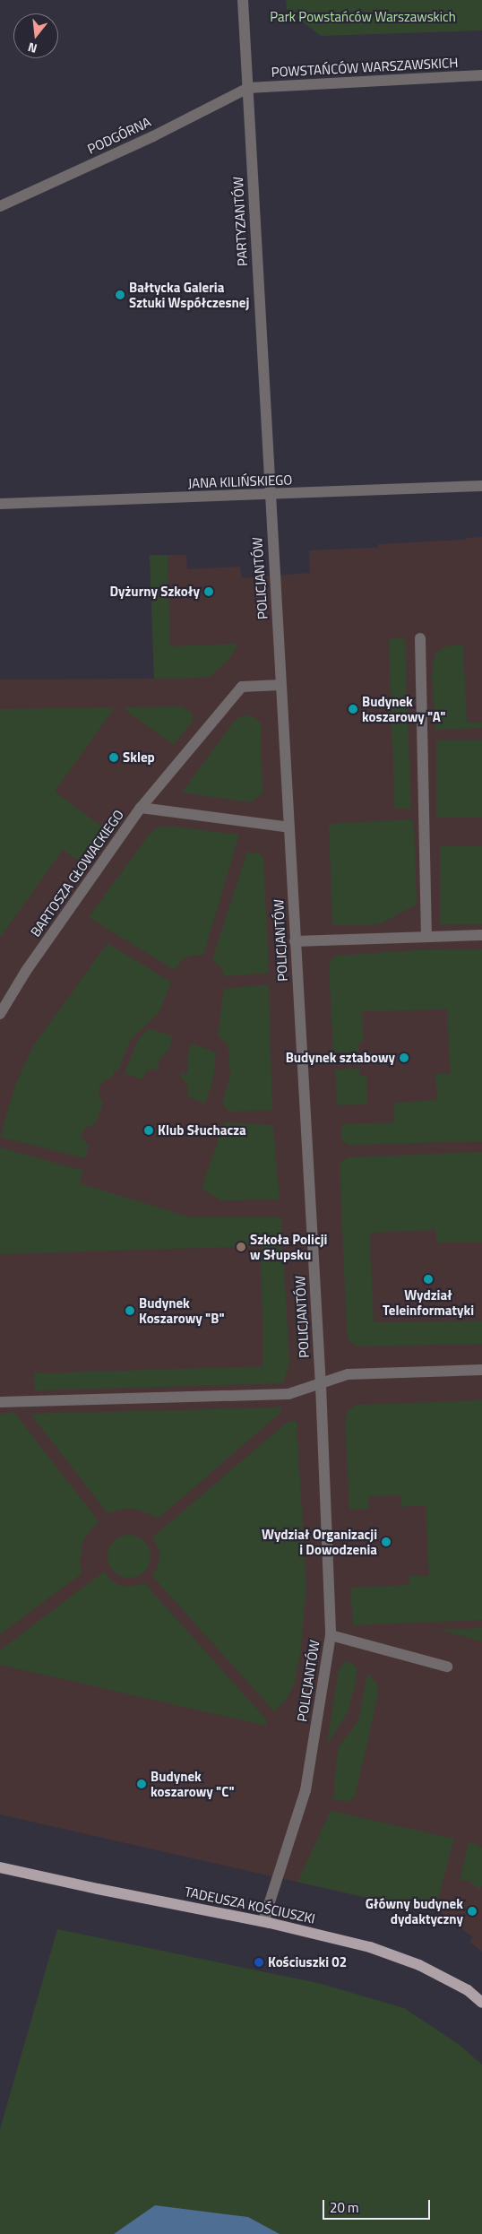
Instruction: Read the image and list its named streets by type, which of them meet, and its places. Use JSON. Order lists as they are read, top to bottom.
{
  "streets": {
    "main road": ["TADEUSZA KOŚCIUSZKI"],
    "street": [
      "POWSTAŃCÓW WARSZAWSKICH",
      "PODGÓRNA",
      "PARTYZANTÓW",
      "JANA KILIŃSKIEGO",
      "POLICJANTÓW",
      "BARTOSZA GŁOWACKIEGO"
    ]
  },
  "crossings": [
    ["POWSTAŃCÓW WARSZAWSKICH", "PODGÓRNA"],
    ["POWSTAŃCÓW WARSZAWSKICH", "PARTYZANTÓW"],
    ["PODGÓRNA", "PARTYZANTÓW"],
    ["PARTYZANTÓW", "JANA KILIŃSKIEGO"],
    ["PARTYZANTÓW", "POLICJANTÓW"],
    ["JANA KILIŃSKIEGO", "POLICJANTÓW"],
    ["POLICJANTÓW", "BARTOSZA GŁOWACKIEGO"],
    ["POLICJANTÓW", "TADEUSZA KOŚCIUSZKI"]
  ],
  "parks": ["Park Powstańców Warszawskich"],
  "places": [
    "Bałtycka Galeria Sztuki Współczesnej",
    "Dyżurny Szkoły",
    "Budynek koszarowy \"A\"",
    "Sklep",
    "Budynek sztabowy",
    "Klub Słuchacza",
    "Szkoła Policji w Słupsku",
    "Wydział Teleinformatyki",
    "Budynek Koszarowy \"B\"",
    "Wydział Organizacji i Dowodzenia",
    "Budynek koszarowy \"C\"",
    "Główny budynek dydaktyczny",
    "Kościuszki 02"
  ],
  "scale_bar": "20 m",
  "north": "bottom"
}
